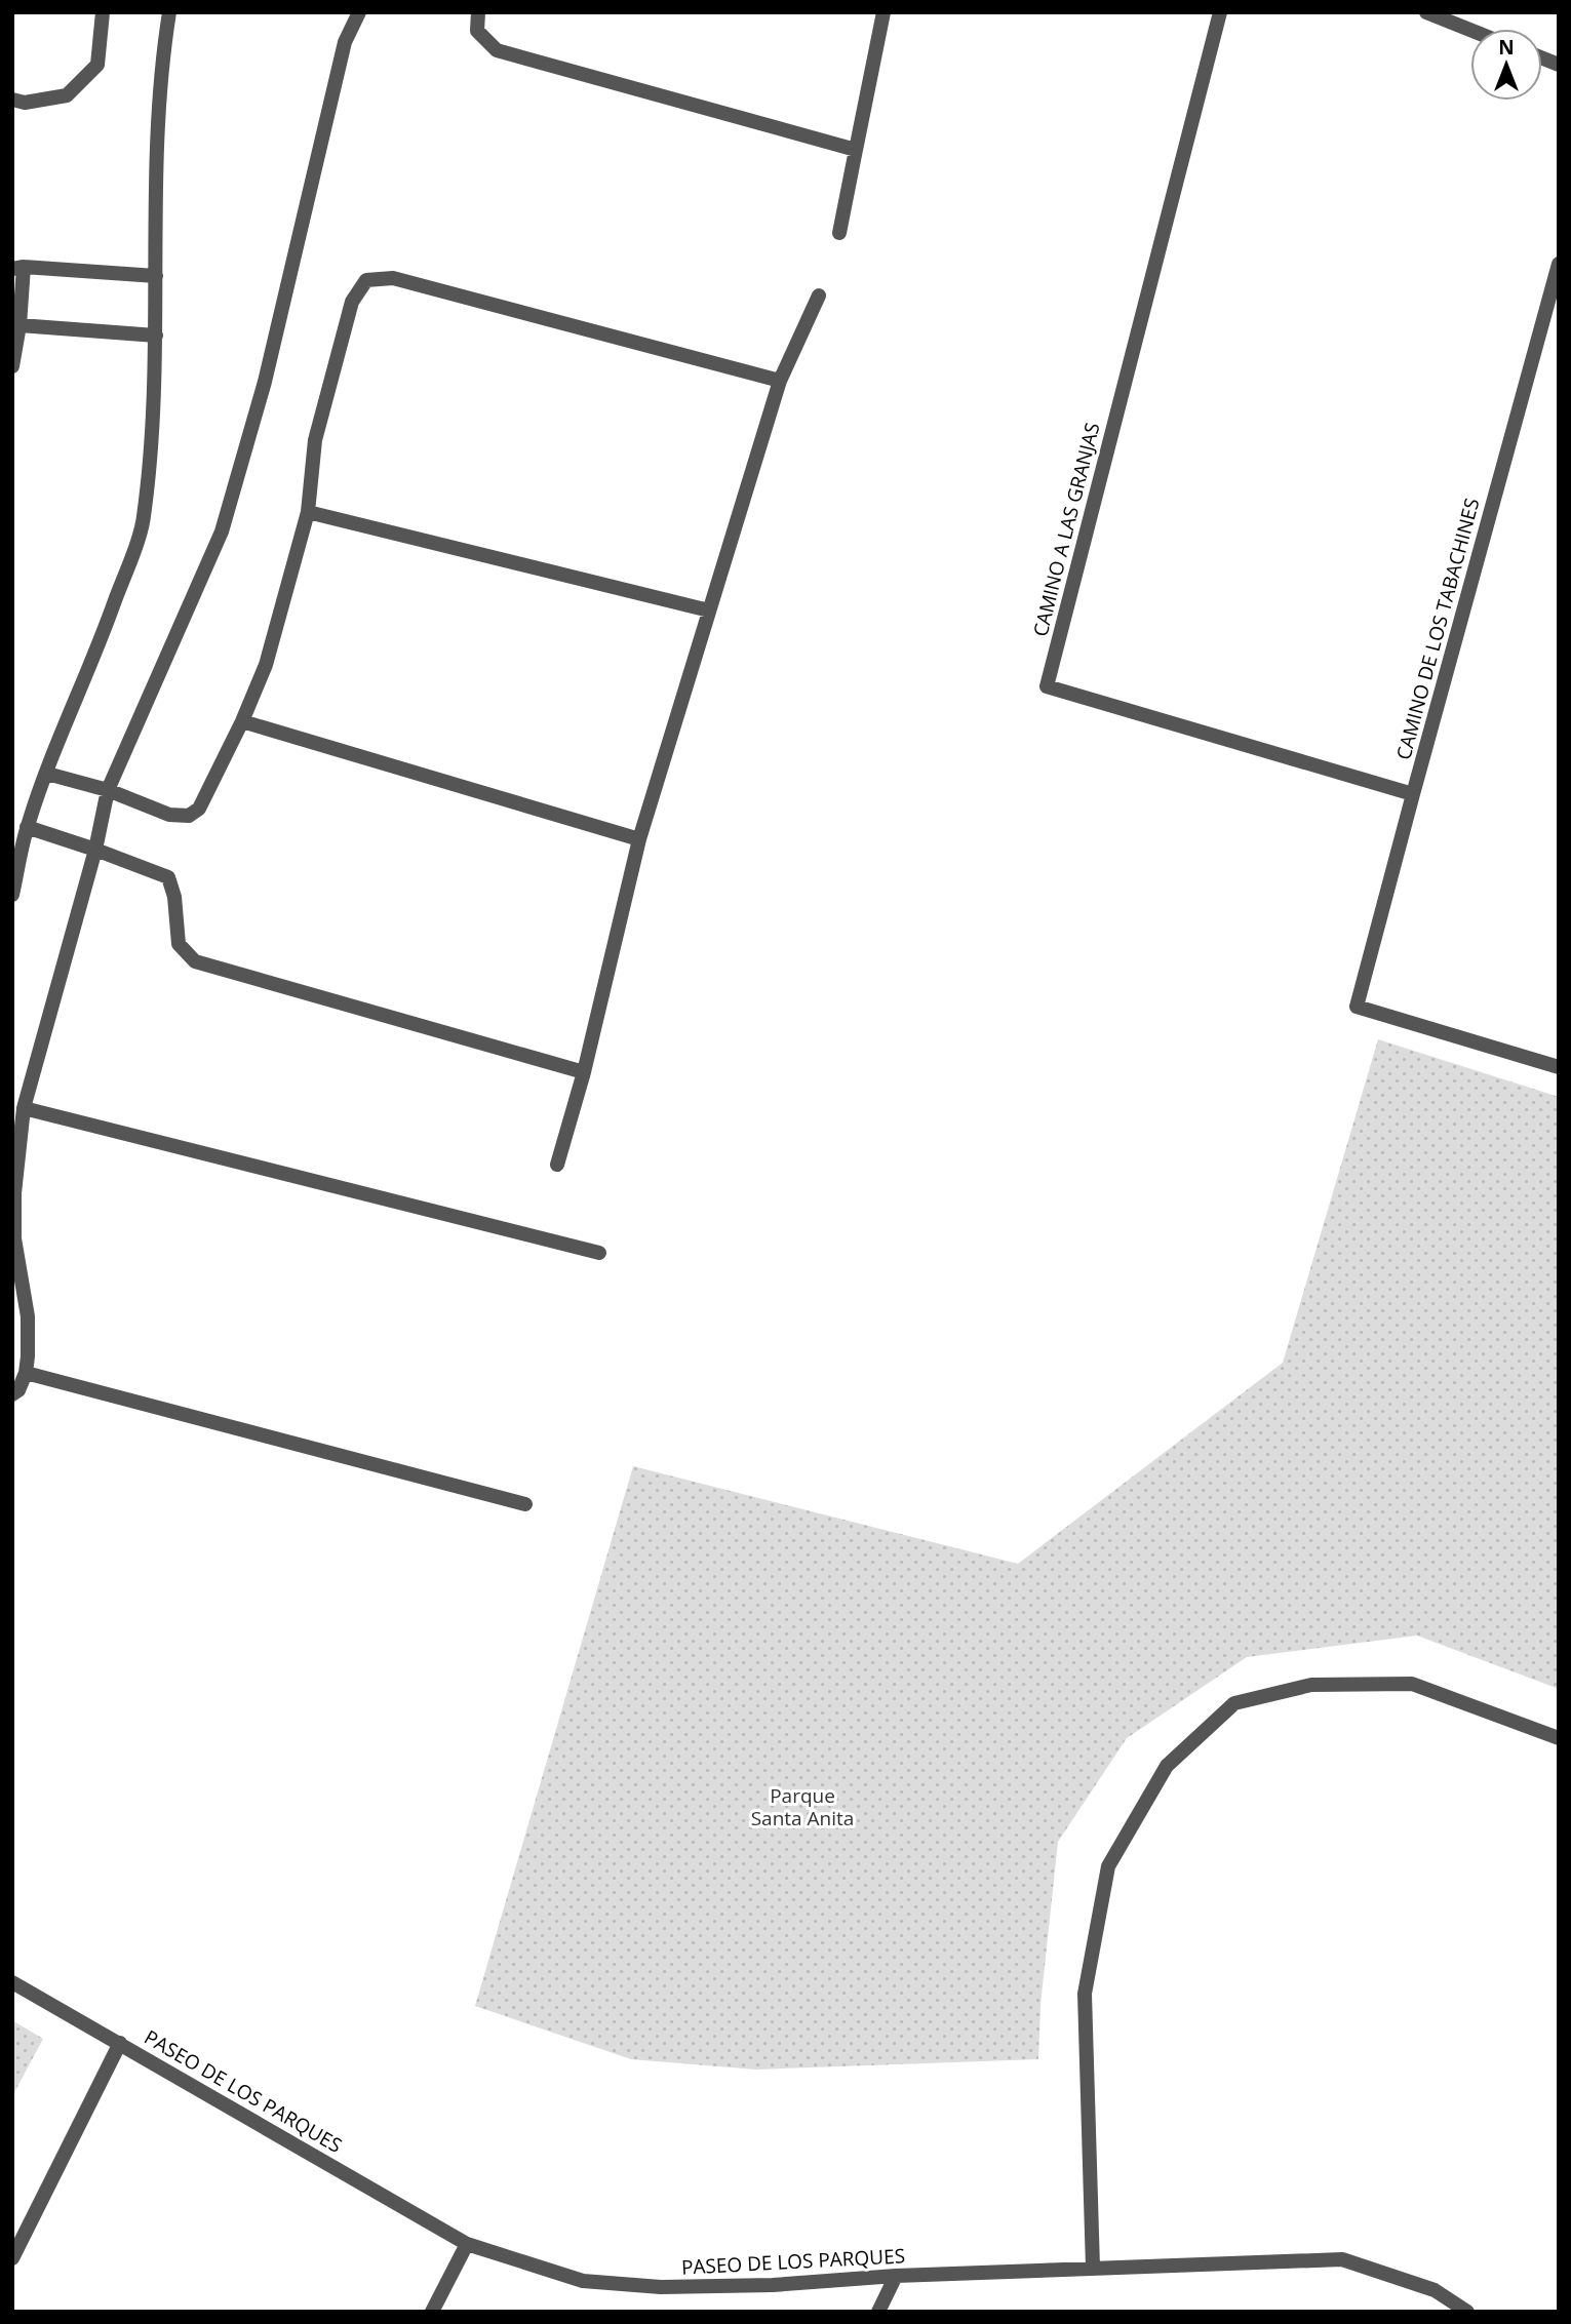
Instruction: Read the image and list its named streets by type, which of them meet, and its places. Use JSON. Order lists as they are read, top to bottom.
{
  "streets": {
    "street": ["CAMINO A LAS GRANJAS", "CAMINO DE LOS TABACHINES", "PASEO DE LOS PARQUES"]
  },
  "crossings": [
    ["CAMINO A LAS GRANJAS", "CAMINO DE LOS TABACHINES"]
  ],
  "parks": ["Parque Santa Anita"],
  "north": "top"
}
